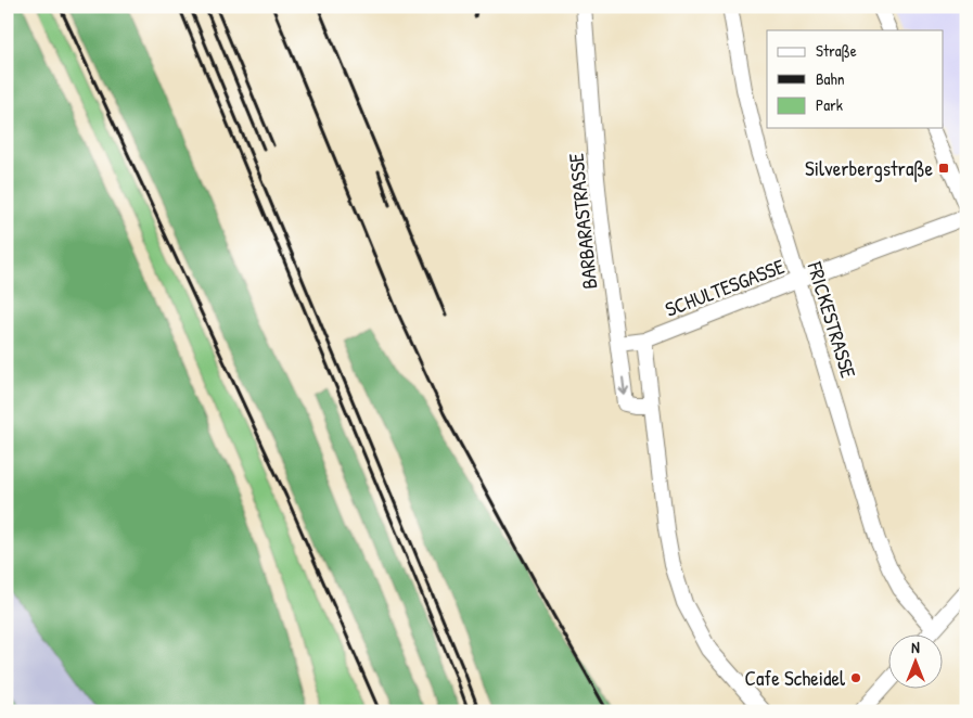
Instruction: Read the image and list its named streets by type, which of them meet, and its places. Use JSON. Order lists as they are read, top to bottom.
{
  "streets": {
    "street": ["BARBARASTRASSE", "SCHULTESGASSE", "FRICKESTRASSE"]
  },
  "crossings": [
    ["BARBARASTRASSE", "SCHULTESGASSE"],
    ["SCHULTESGASSE", "FRICKESTRASSE"]
  ],
  "places": {
    "transit": ["Silverbergstraße"],
    "other": ["Cafe Scheidel"]
  },
  "legend": ["Straße", "Bahn", "Park"],
  "north": "top"
}
